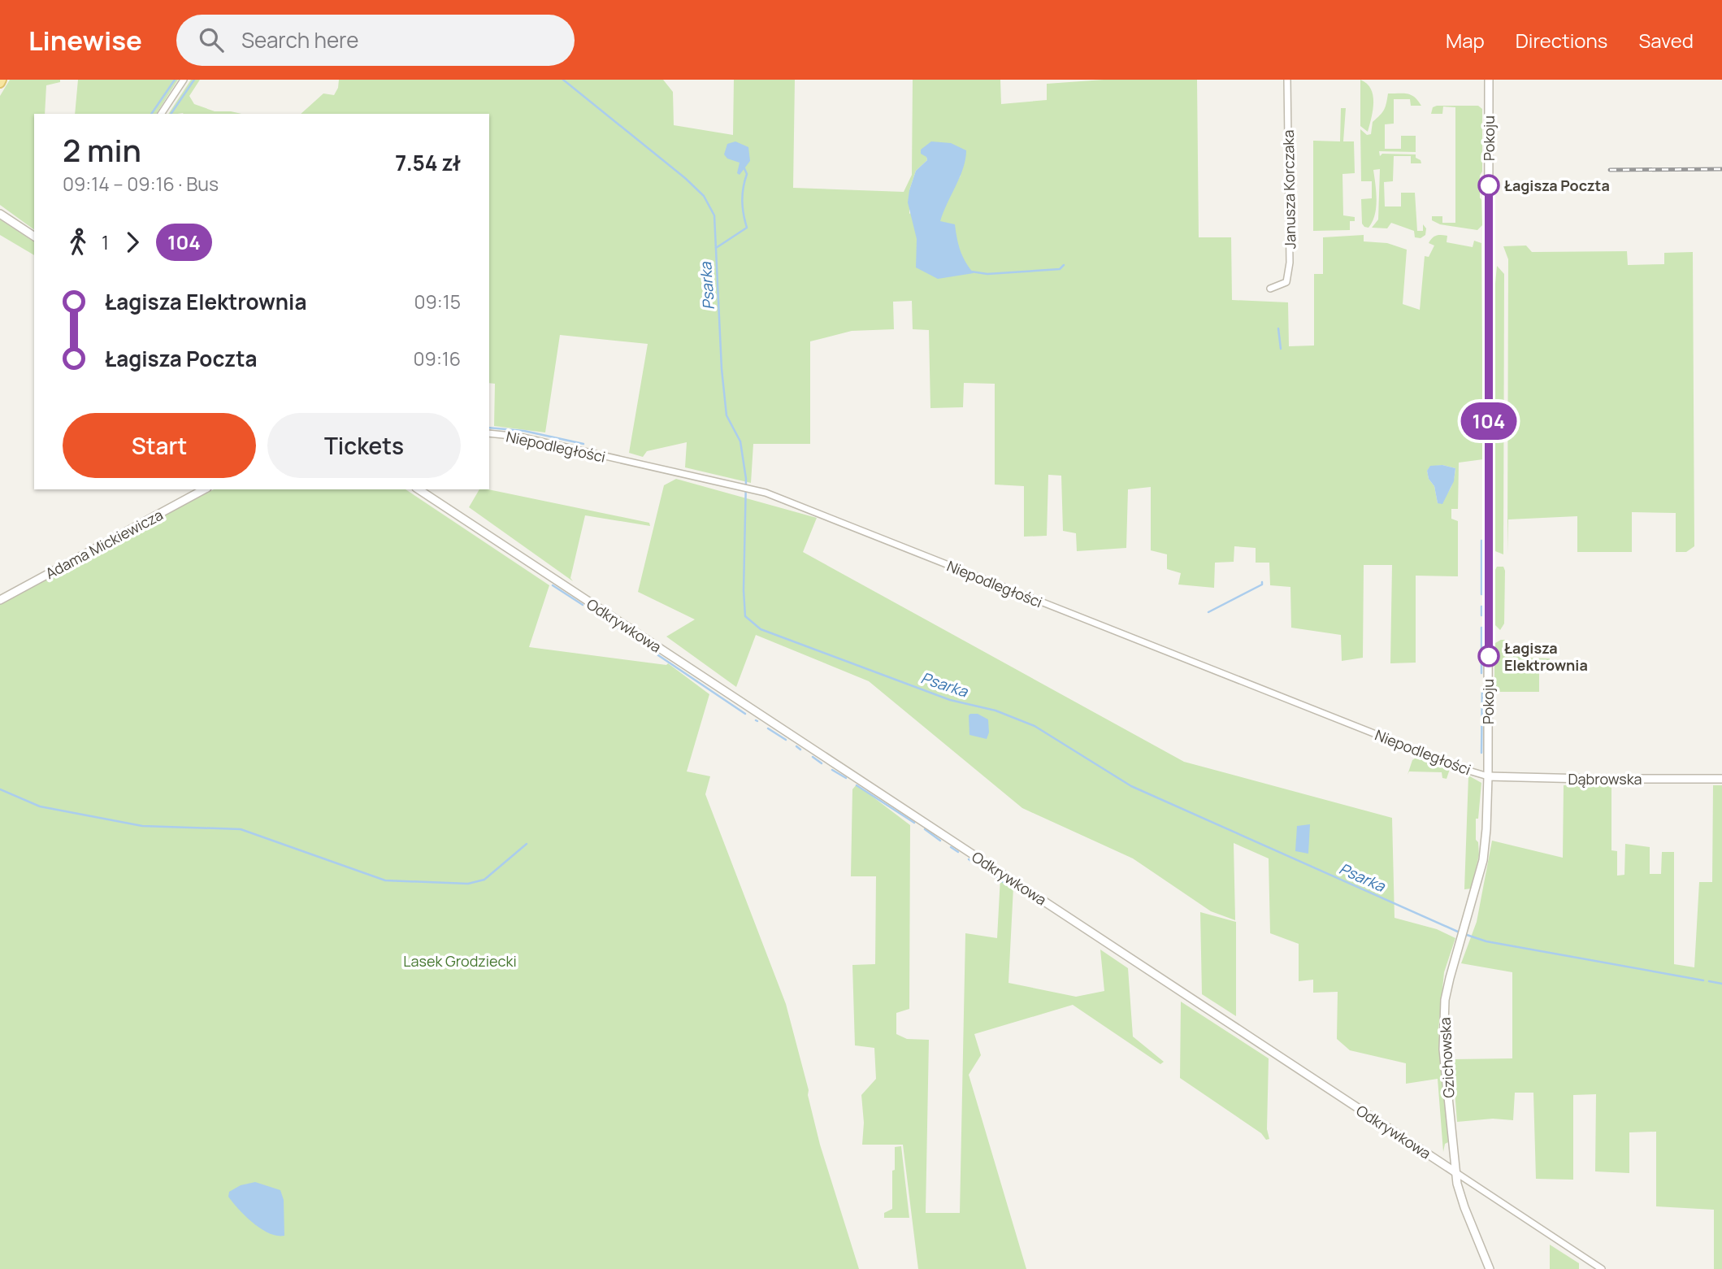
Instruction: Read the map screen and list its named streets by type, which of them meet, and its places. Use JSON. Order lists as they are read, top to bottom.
{
  "streets": {
    "street": [
      "Pokoju",
      "Janusza Korczaka",
      "Niepodległości",
      "Adama Mickiewicza",
      "Odkrywkowa",
      "Dąbrowska",
      "Gzichowska"
    ]
  },
  "crossings": [
    ["Pokoju", "Niepodległości"],
    ["Pokoju", "Dąbrowska"],
    ["Pokoju", "Gzichowska"],
    ["Niepodległości", "Dąbrowska"],
    ["Niepodległości", "Gzichowska"],
    ["Odkrywkowa", "Gzichowska"],
    ["Dąbrowska", "Gzichowska"]
  ],
  "water": ["Psarka"],
  "parks": ["Lasek Grodziecki"],
  "places": ["Łagisza Poczta", "Łagisza Elektrownia"],
  "lines": ["bus line 104"],
  "page": {
    "header": "Linewise",
    "search": "Search here",
    "nav": ["Map", "Directions", "Saved"],
    "on_map": "104",
    "heading": ["2 min", "09:14 – 09:16 · Bus", "7.54 zł"],
    "legs": ["1", "104"],
    "list": [
      {
        "name": "Łagisza Elektrownia",
        "value": "09:15"
      },
      {
        "name": "Łagisza Poczta",
        "value": "09:16"
      }
    ],
    "buttons": ["Start", "Tickets"]
  }
}
